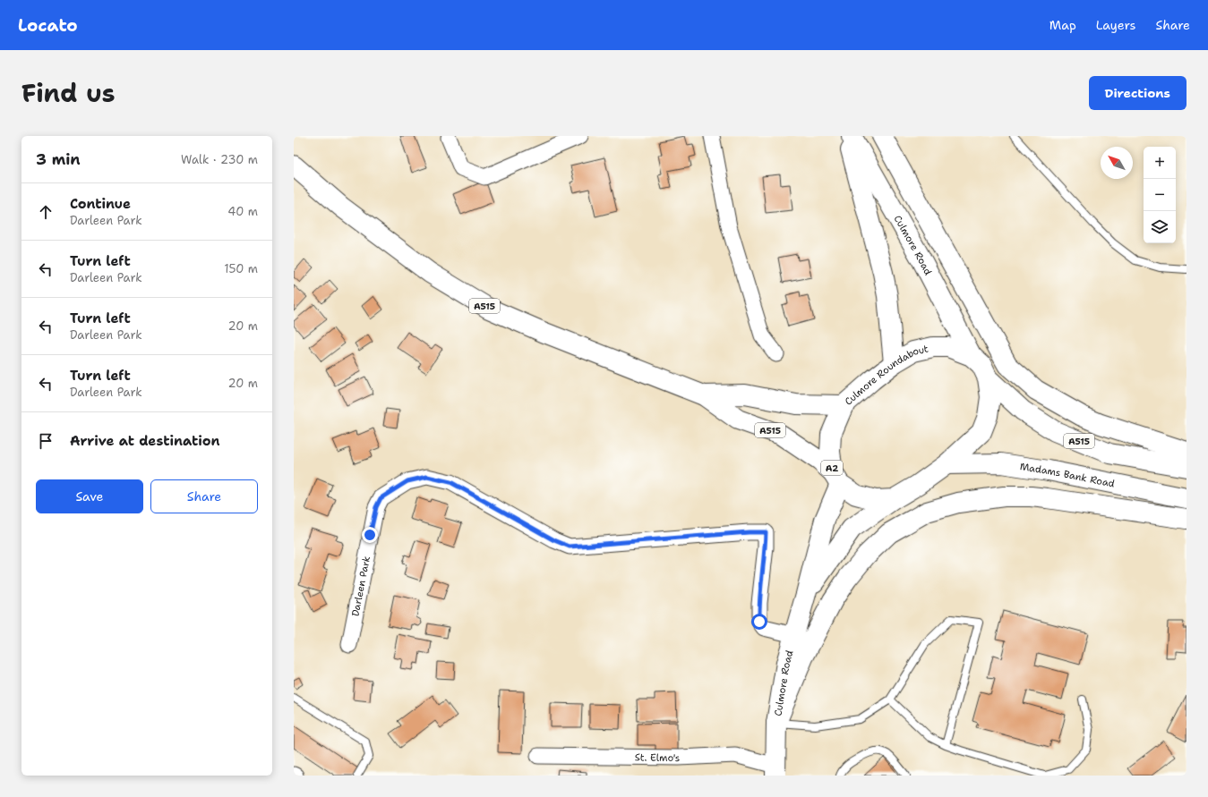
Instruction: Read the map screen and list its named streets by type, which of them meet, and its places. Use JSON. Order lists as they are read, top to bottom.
{
  "streets": {
    "main road": [
      "Culmore Road",
      "A515",
      "Culmore Roundabout",
      "A2",
      "Madams Bank Road"
    ],
    "street": ["Darleen Park", "St. Elmo's"]
  },
  "crossings": [
    ["Culmore Road", "A515"],
    ["Culmore Road", "Culmore Roundabout"],
    ["Culmore Road", "Darleen Park"],
    ["Culmore Road", "St. Elmo's"],
    ["A515", "Culmore Roundabout"],
    ["Culmore Roundabout", "Madams Bank Road"]
  ],
  "north": "top left",
  "page": {
    "header": "Locato",
    "nav": ["Map", "Layers", "Share"],
    "title": "Find us",
    "buttons": [
      "Directions",
      ["Save", "Share"]
    ],
    "heading": ["3 min", "Walk · 230 m"],
    "map_buttons": ["+", "−"],
    "list": [
      ["Continue", "Darleen Park", "40 m"],
      ["Turn left", "Darleen Park", "150 m"],
      ["Turn left", "Darleen Park", "20 m"],
      ["Turn left", "Darleen Park", "20 m"],
      "Arrive at destination"
    ]
  }
}
